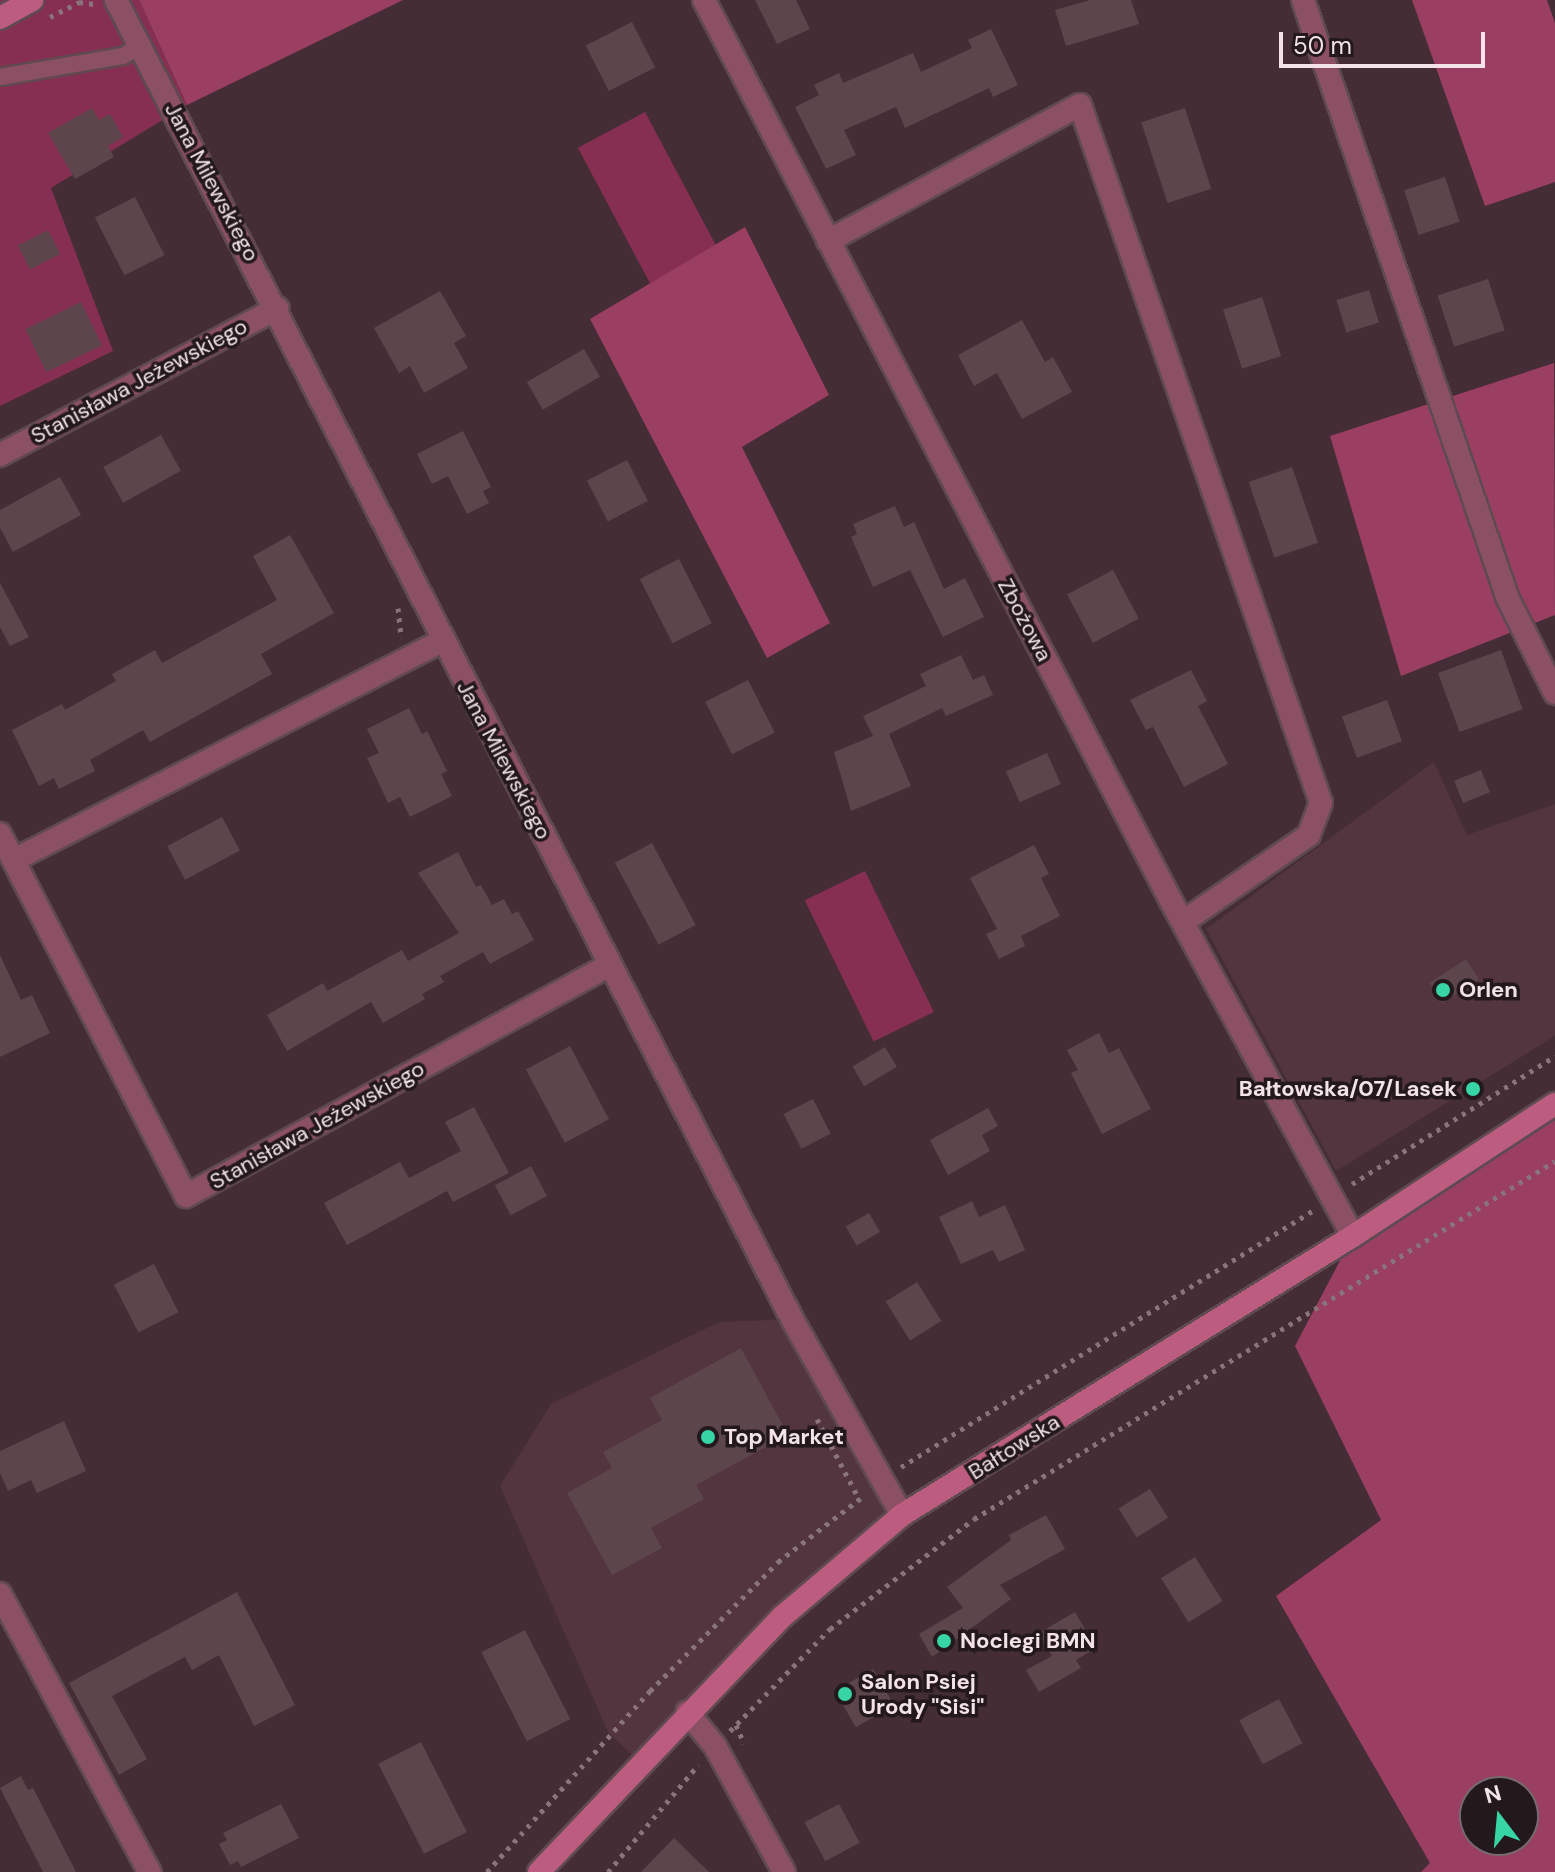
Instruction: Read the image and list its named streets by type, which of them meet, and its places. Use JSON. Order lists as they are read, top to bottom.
{
  "streets": {
    "main road": ["Bałtowska"],
    "street": ["Jana Milewskiego", "Stanisława Jeżewskiego", "Zbożowa"]
  },
  "crossings": [
    ["Jana Milewskiego", "Stanisława Jeżewskiego"],
    ["Jana Milewskiego", "Bałtowska"],
    ["Zbożowa", "Bałtowska"]
  ],
  "places": [
    "Orlen",
    "Bałtowska/07/Lasek",
    "Top Market",
    "Noclegi BMN",
    "Salon Psiej Urody \"Sisi\""
  ],
  "scale_bar": "50 m",
  "north": "top"
}
